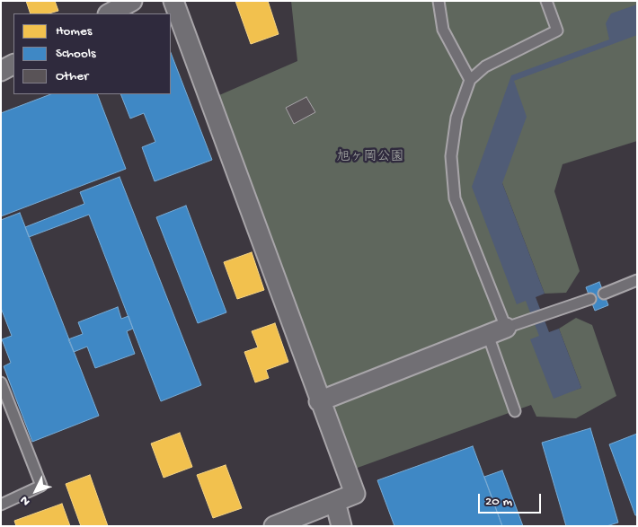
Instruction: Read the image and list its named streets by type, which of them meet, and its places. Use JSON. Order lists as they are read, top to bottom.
{
  "parks": ["旭ヶ岡公園"],
  "legend": ["Homes", "Schools", "Other"],
  "scale_bar": "20 m",
  "north": "bottom left"
}
